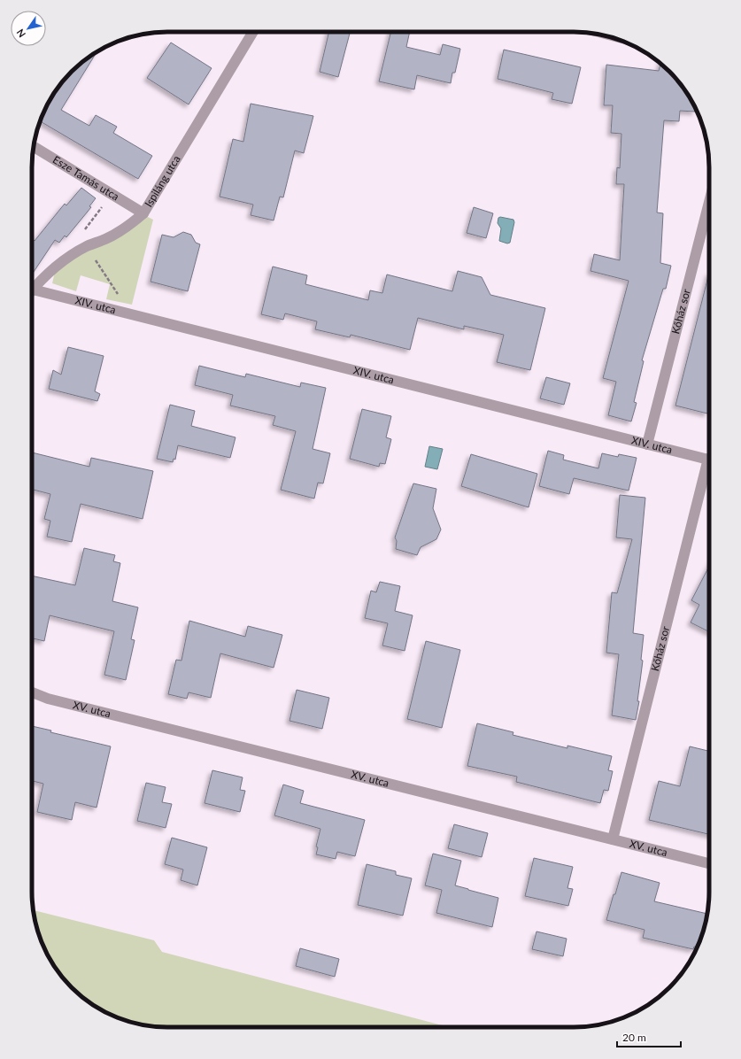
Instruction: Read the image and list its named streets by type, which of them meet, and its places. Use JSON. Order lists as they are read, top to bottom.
{
  "streets": {
    "street": [
      "Esze Tamás utca",
      "Ispiláng utca",
      "XIV. utca",
      "Kőház sor",
      "XV. utca"
    ]
  },
  "crossings": [
    ["Esze Tamás utca", "Ispiláng utca"],
    ["XIV. utca", "Kőház sor"],
    ["Kőház sor", "XV. utca"]
  ],
  "scale_bar": "20 m",
  "north": "bottom left"
}
